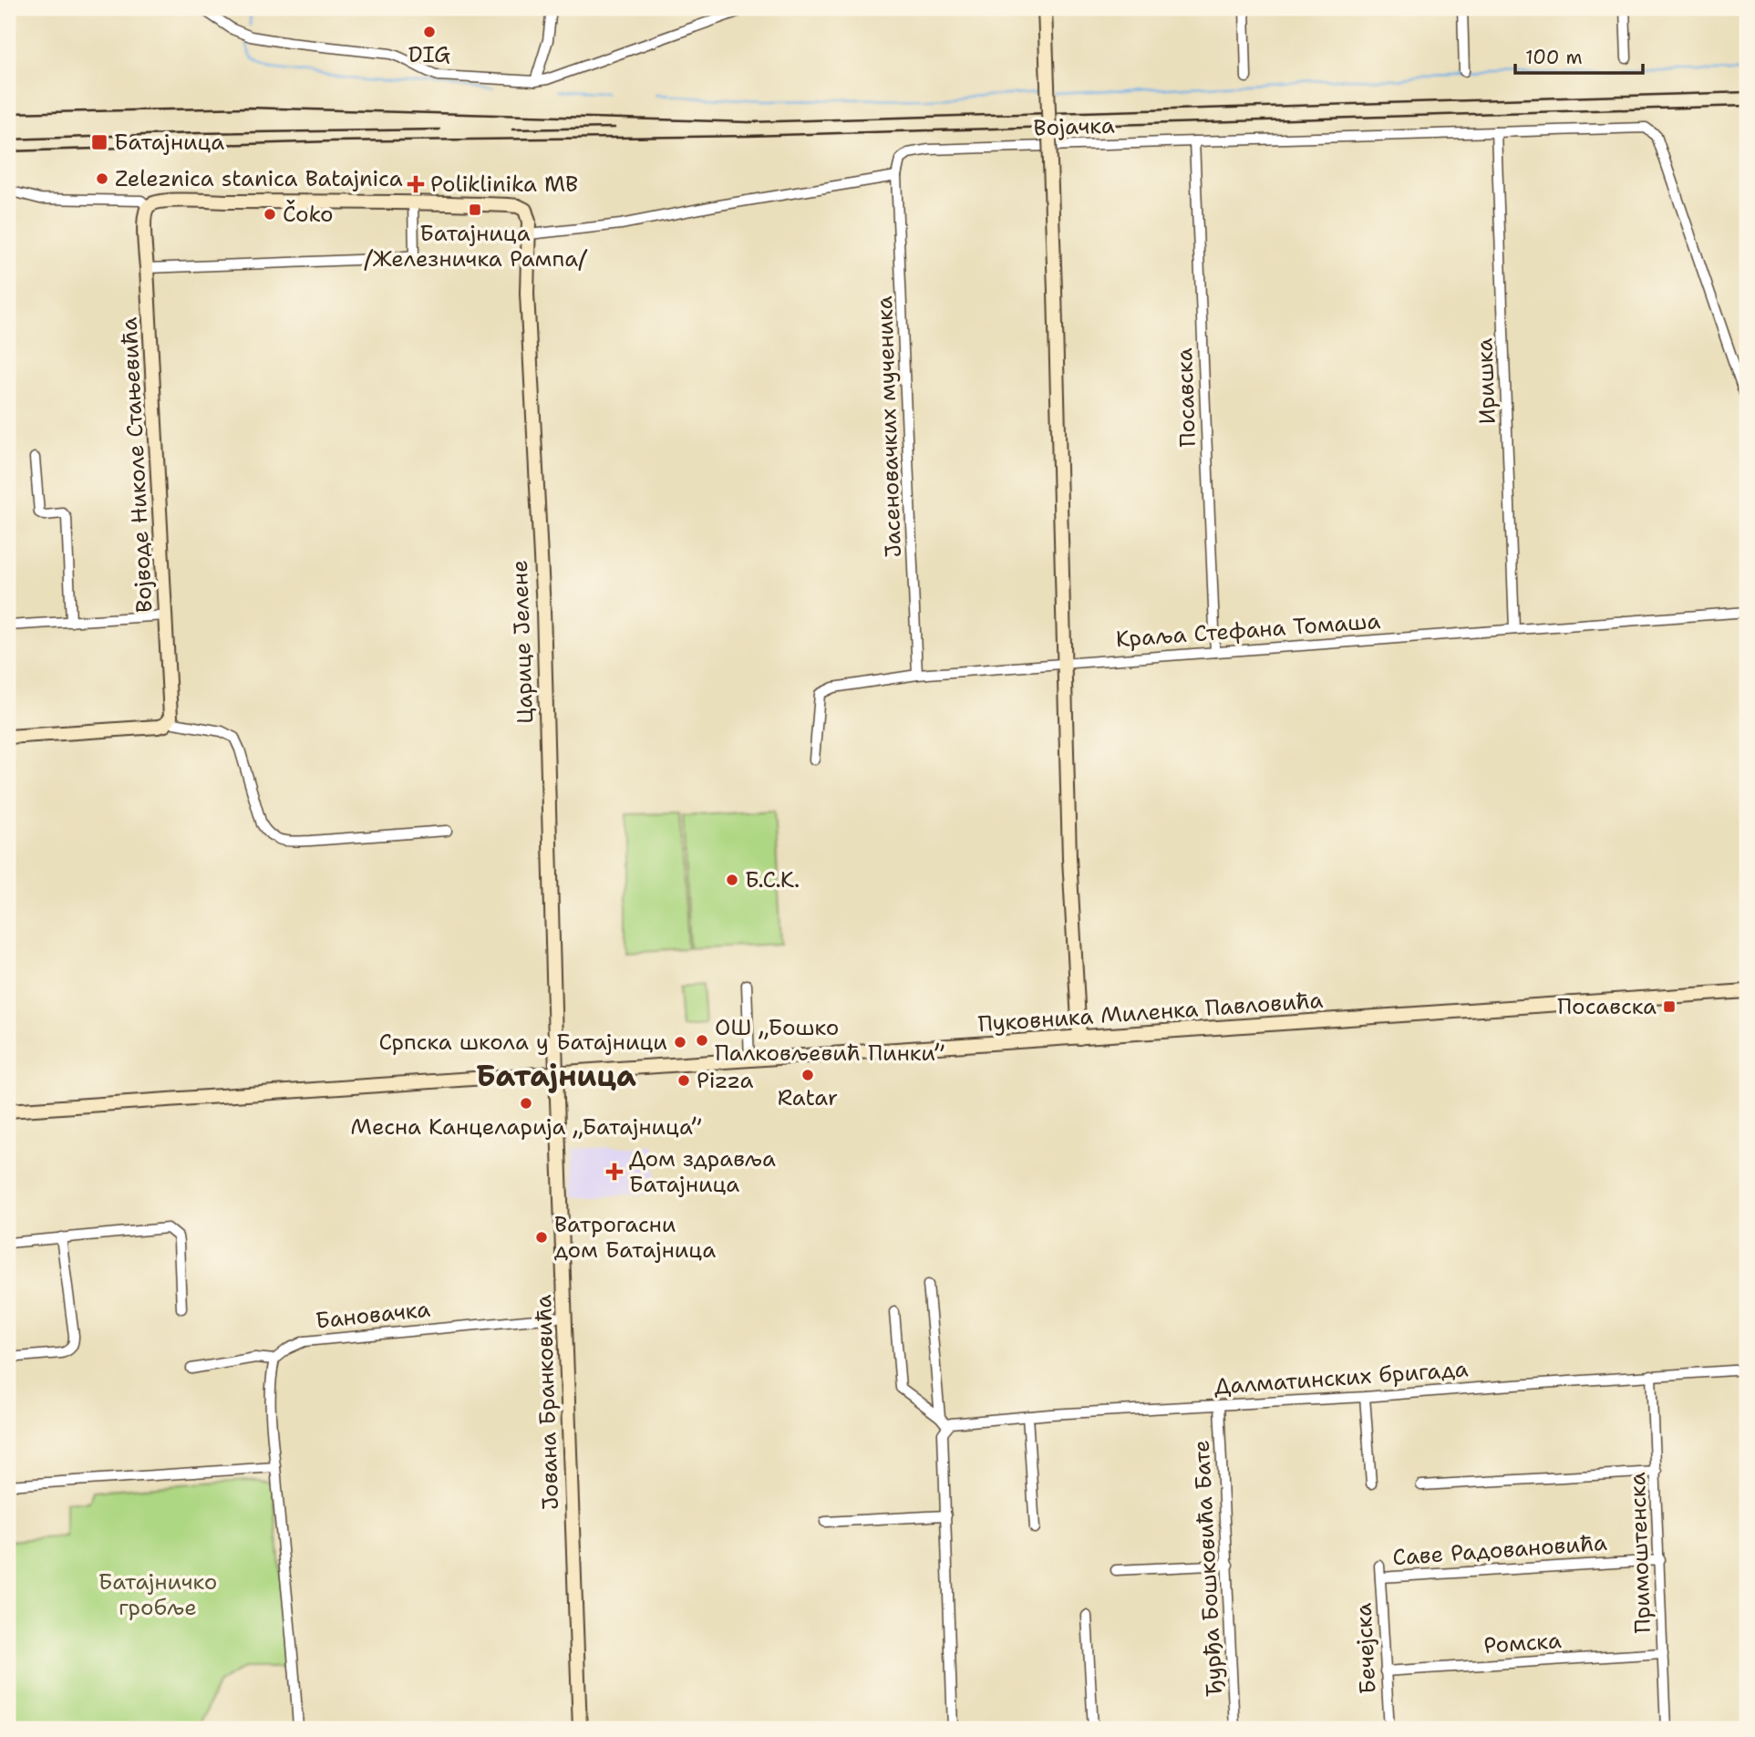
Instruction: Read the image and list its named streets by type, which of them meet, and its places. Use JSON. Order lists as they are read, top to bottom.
{
  "streets": {
    "main road": [
      "Војводе Николе Стањевића",
      "Царице Јелене",
      "Пуковника Миленка Павловића",
      "Јована Бранковића"
    ],
    "street": [
      "Војачка",
      "Иришка",
      "Посавска",
      "Јасеновачких мученика",
      "Краља Стефана Томаша",
      "Бановачка",
      "Далматинских бригада",
      "Саве Радовановића",
      "Примоштенска",
      "Ђурђа Бошковића Бате",
      "Ромска",
      "Бечејска"
    ]
  },
  "crossings": [
    ["Војачка", "Иришка"],
    ["Војачка", "Посавска"],
    ["Војачка", "Јасеновачких мученика"],
    ["Иришка", "Краља Стефана Томаша"],
    ["Посавска", "Краља Стефана Томаша"],
    ["Јасеновачких мученика", "Краља Стефана Томаша"],
    ["Царице Јелене", "Пуковника Миленка Павловића"],
    ["Царице Јелене", "Јована Бранковића"],
    ["Пуковника Миленка Павловића", "Јована Бранковића"],
    ["Бановачка", "Јована Бранковића"],
    ["Далматинских бригада", "Примоштенска"],
    ["Далматинских бригада", "Ђурђа Бошковића Бате"],
    ["Саве Радовановића", "Примоштенска"],
    ["Саве Радовановића", "Бечејска"],
    ["Примоштенска", "Ромска"],
    ["Ромска", "Бечејска"]
  ],
  "districts": ["Батајница"],
  "parks": ["Батајничко гробље"],
  "places": {
    "other": [
      "DIG",
      "Zeleznica stanica Batajnica",
      "Čoko",
      "Б.С.К.",
      "ОШ „Бошко Палковљевић Пинки”",
      "Српска школа у Батајници",
      "Ratar",
      "Pizza",
      "Месна Канцеларија „Батајница”",
      "Ватрогасни дом Батајница"
    ],
    "transit": ["Батајница", "Батајница /Железничка Рампа/", "Посавска"],
    "health": ["Poliklinika MB", "Дом здравља Батајница"]
  },
  "scale_bar": "100 m"
}
